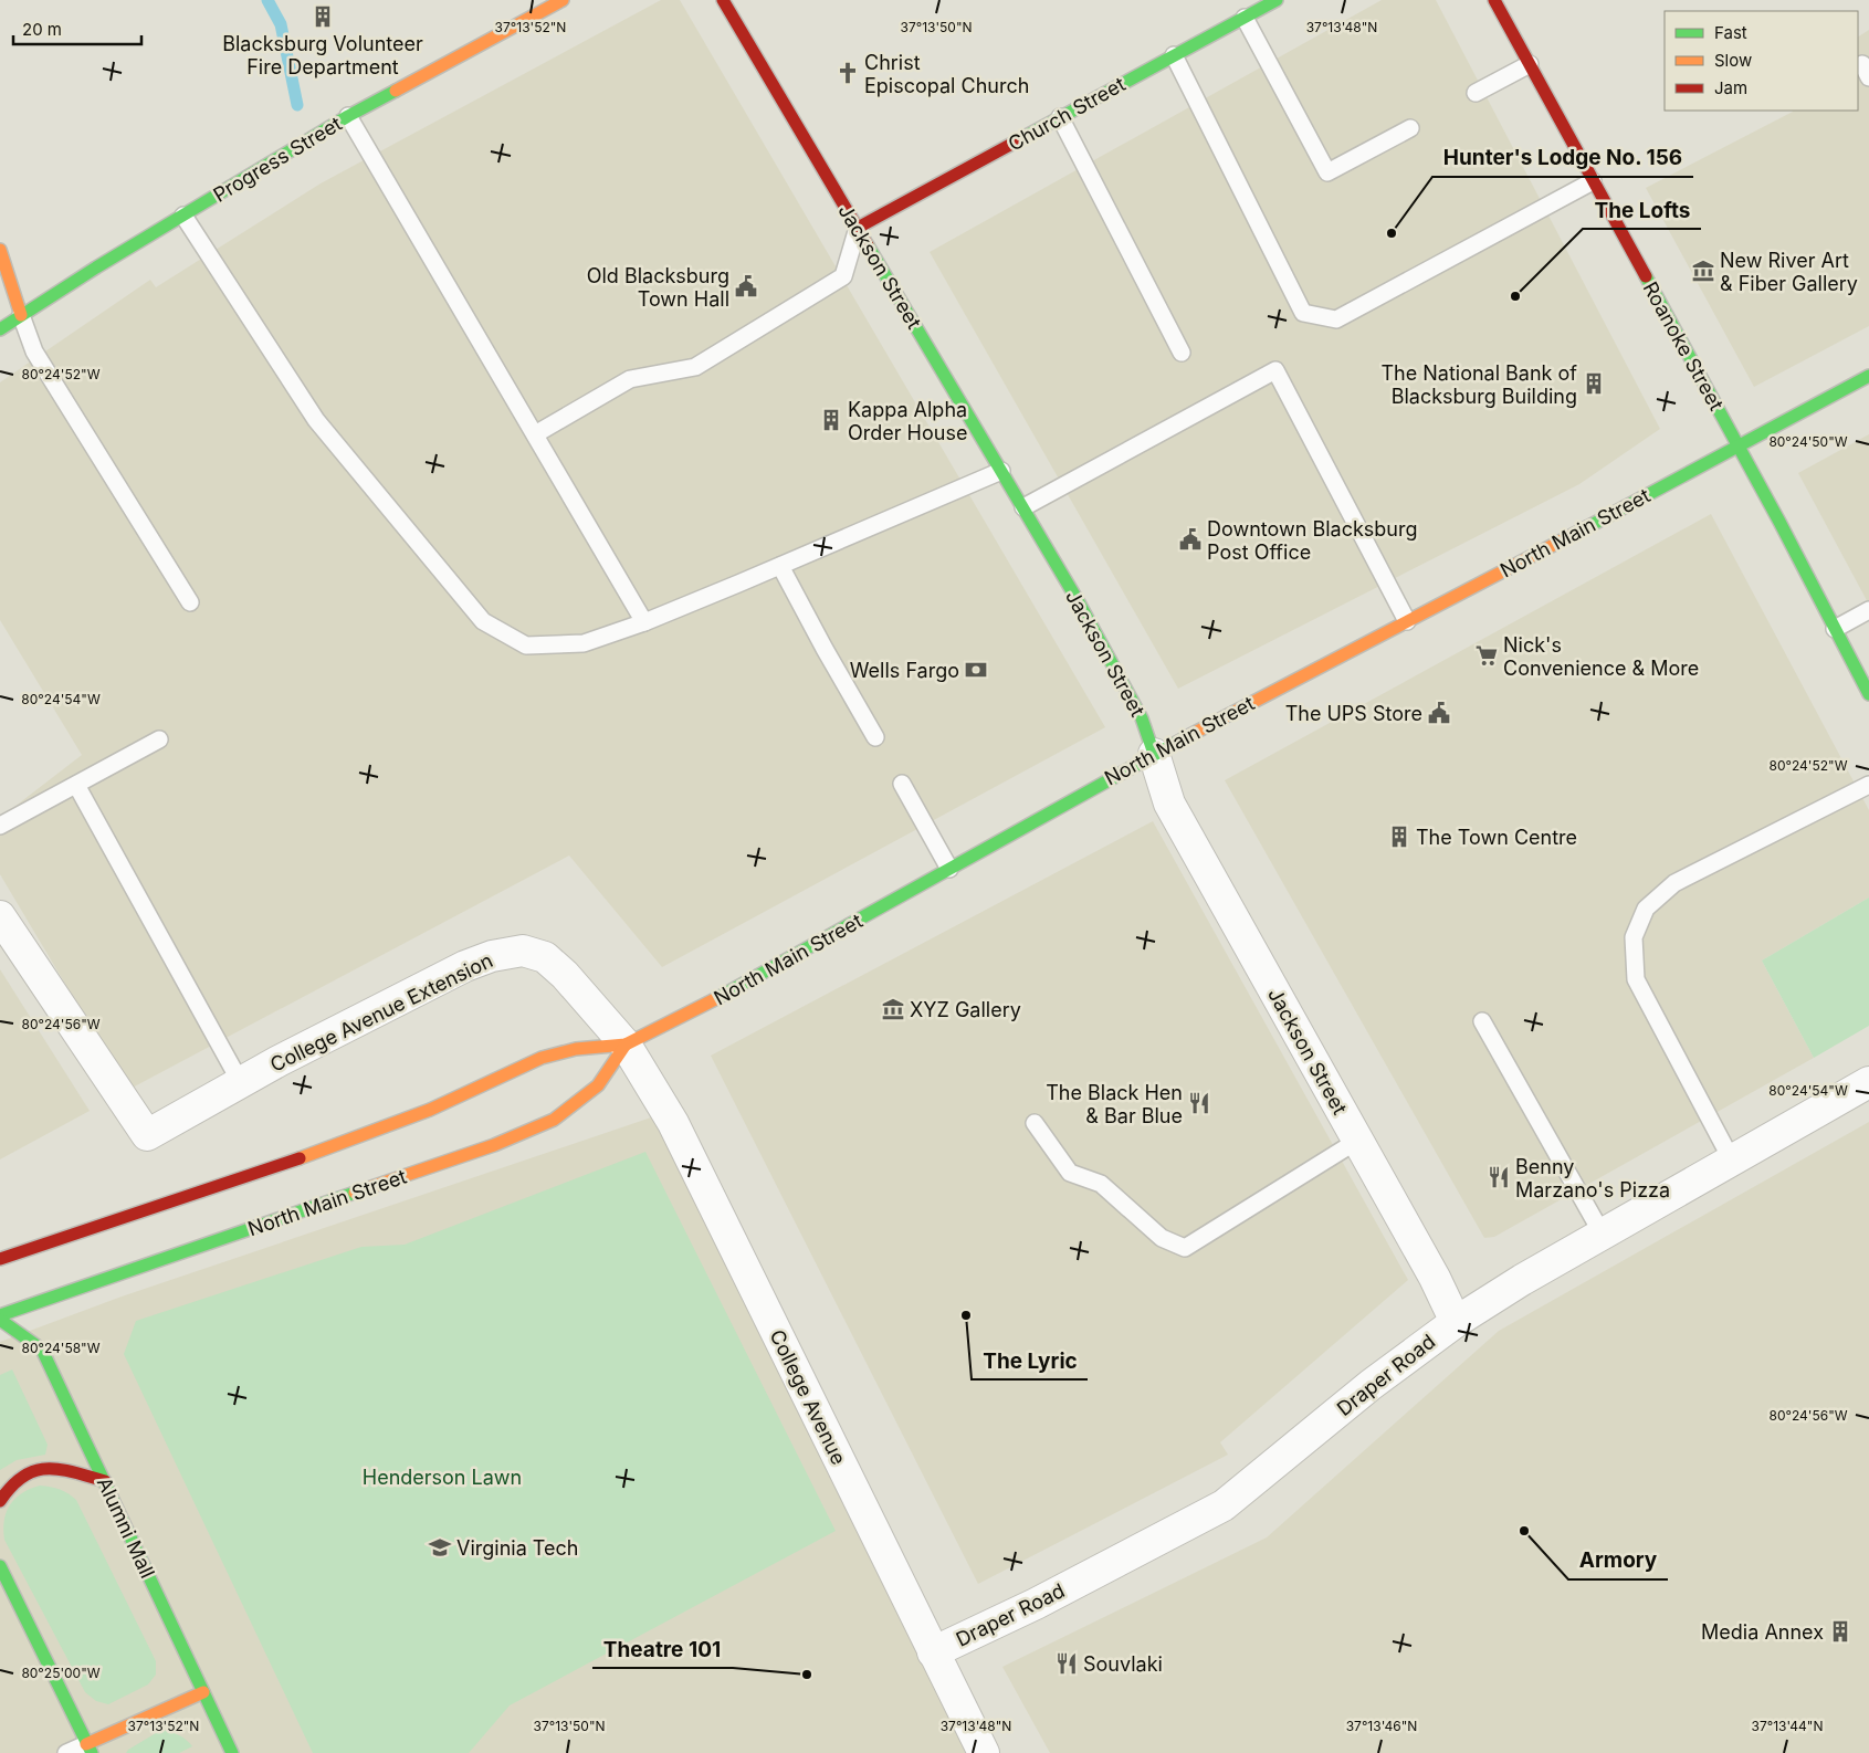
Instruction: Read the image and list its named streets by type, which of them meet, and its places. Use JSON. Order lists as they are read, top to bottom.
{
  "streets": {
    "street": [
      "Church Street",
      "Progress Street",
      "Jackson Street",
      "Roanoke Street",
      "North Main Street",
      "College Avenue Extension",
      "Draper Road",
      "College Avenue",
      "Alumni Mall"
    ]
  },
  "crossings": [
    ["Church Street", "Jackson Street"],
    ["Jackson Street", "North Main Street"],
    ["Jackson Street", "Draper Road"],
    ["Roanoke Street", "North Main Street"],
    ["North Main Street", "College Avenue Extension"],
    ["North Main Street", "College Avenue"],
    ["College Avenue Extension", "College Avenue"],
    ["Draper Road", "College Avenue"]
  ],
  "parks": ["Henderson Lawn"],
  "places": {
    "building": [
      "Blacksburg Volunteer Fire Department",
      "The National Bank of Blacksburg Building",
      "Kappa Alpha Order House",
      "The Town Centre",
      "Media Annex"
    ],
    "church": ["Christ Episcopal Church"],
    "other": [
      "Hunter's Lodge No. 156",
      "The Lofts",
      "The Lyric",
      "Armory",
      "Theatre 101"
    ],
    "museum": ["New River Art & Fiber Gallery", "XYZ Gallery"],
    "public building": ["Old Blacksburg Town Hall", "Downtown Blacksburg Post Office", "The UPS Store"],
    "supermarket": ["Nick's Convenience & More"],
    "bank": ["Wells Fargo"],
    "restaurant": ["The Black Hen & Bar Blue", "Benny Marzano's Pizza", "Souvlaki"],
    "school or university": ["Virginia Tech"]
  },
  "legend": ["Fast", "Slow", "Jam"],
  "scale_bar": "20 m",
  "coordinates": [
    "37°13'52\"N",
    "37°13'50\"N",
    "37°13'48\"N",
    "80°24'52\"W",
    "80°24'50\"W",
    "80°24'54\"W",
    "80°24'56\"W",
    "80°24'58\"W",
    "80°25'00\"W",
    "37°13'46\"N",
    "37°13'44\"N"
  ]
}
